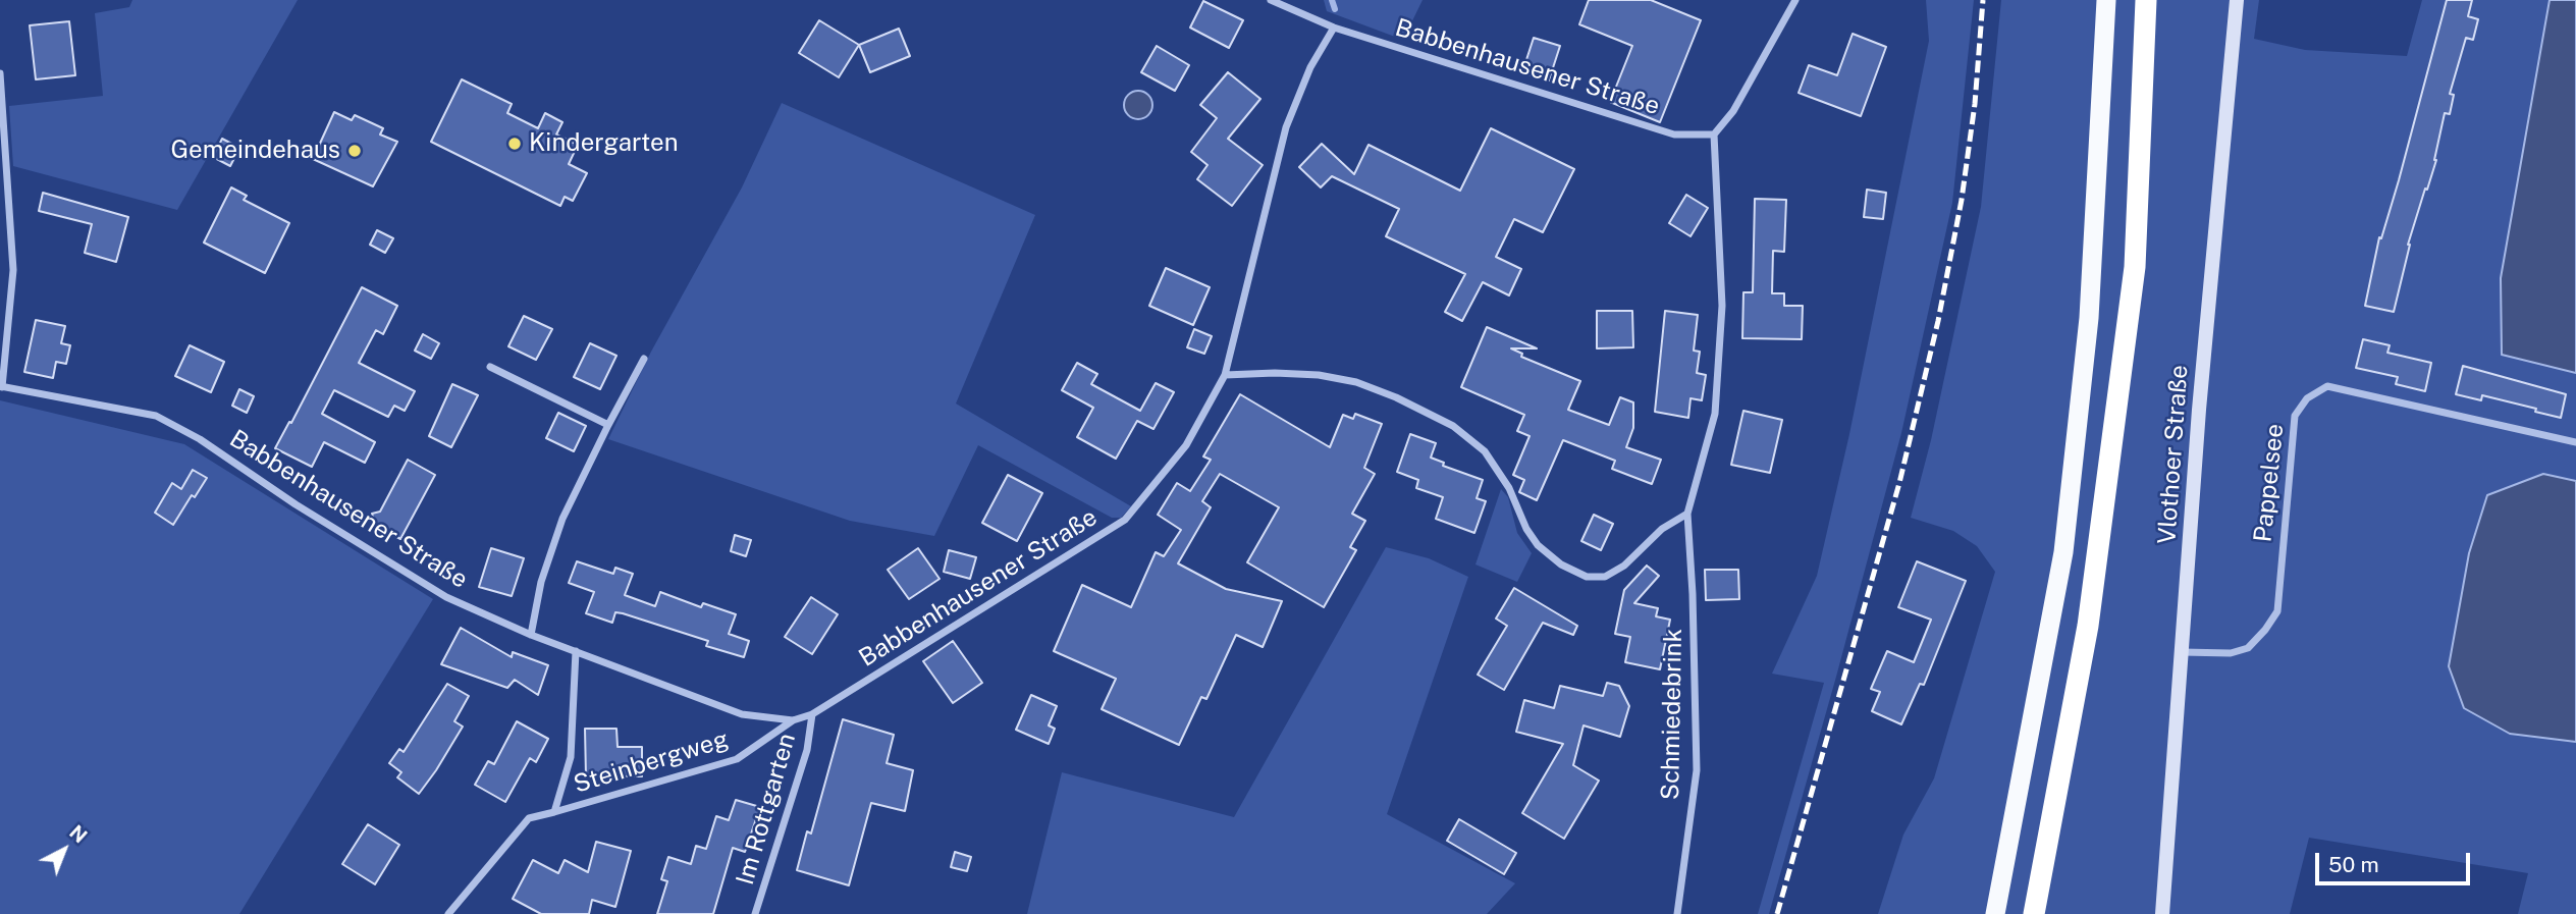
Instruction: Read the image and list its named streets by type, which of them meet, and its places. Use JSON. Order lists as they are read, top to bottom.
{
  "streets": {
    "main road": ["Vlothoer Straße"],
    "street": [
      "Babbenhausener Straße",
      "Pappelsee",
      "Schmiedebrink",
      "Steinbergweg",
      "Im Rottgarten"
    ]
  },
  "crossings": [
    ["Babbenhausener Straße", "Steinbergweg"],
    ["Babbenhausener Straße", "Im Rottgarten"],
    ["Vlothoer Straße", "Pappelsee"]
  ],
  "places": ["Kindergarten", "Gemeindehaus"],
  "scale_bar": "50 m",
  "north": "top right"
}
